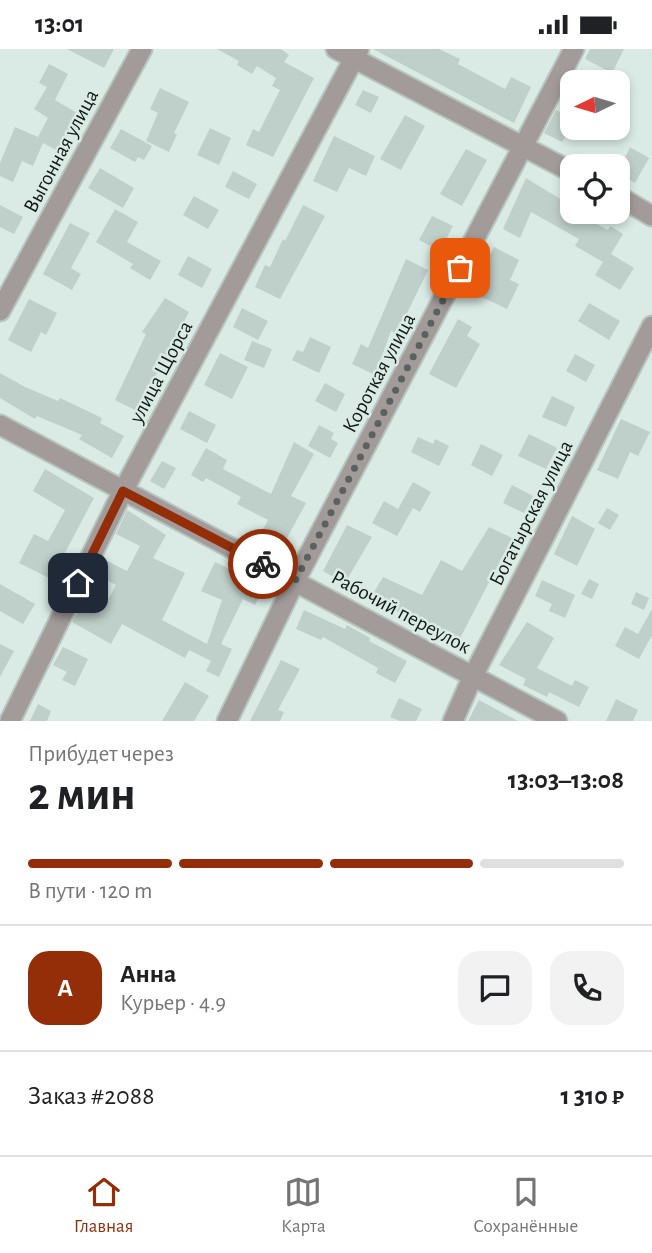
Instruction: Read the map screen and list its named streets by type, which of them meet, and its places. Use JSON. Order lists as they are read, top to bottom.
{
  "streets": {
    "street": [
      "Выгонная улица",
      "улица Щорса",
      "Короткая улица",
      "Богатырская улица",
      "Рабочий переулок"
    ]
  },
  "crossings": [
    ["улица Щорса", "Рабочий переулок"],
    ["Короткая улица", "Рабочий переулок"],
    ["Богатырская улица", "Рабочий переулок"]
  ],
  "north": "left",
  "page": {
    "status": "13:01",
    "heading": ["2 мин", "Прибудет через", "13:03–13:08"],
    "panel": [
      "Анна",
      "Курьер · 4.9",
      "Заказ #2088",
      "1 310 ₽"
    ],
    "bar": "В пути · 120 m",
    "round": "А",
    "tabs": ["Главная", "Карта", "Сохранённые"]
  }
}
